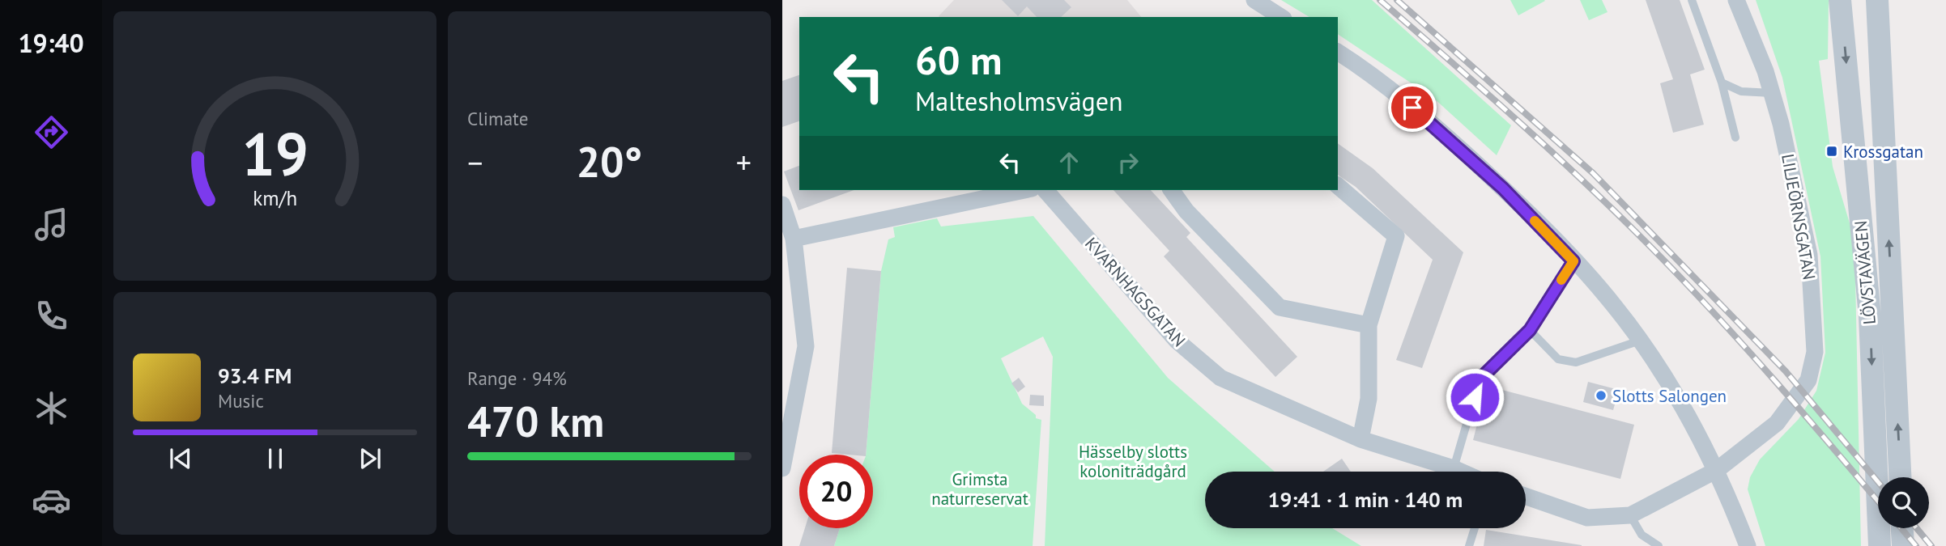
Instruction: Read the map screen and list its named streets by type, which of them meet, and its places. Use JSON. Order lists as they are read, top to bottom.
{
  "streets": {
    "street": ["LILJEÖRNSGATAN", "LÖVSTAVÄGEN", "KVARNHAGSGATAN"]
  },
  "parks": ["Hässelby slotts koloniträdgård", "Grimsta naturreservat"],
  "places": {
    "transit": ["Krossgatan"],
    "other": ["Slotts Salongen"]
  },
  "page": {
    "tabs": "19:40",
    "tile": [
      "Climate",
      ["Range · 94%", "470 km"]
    ],
    "turn": ["60 m", "Maltesholmsvägen"],
    "heat": ["−", "20°", "+"],
    "song": ["93.4 FM", "Music"],
    "limit": "20",
    "trip": "19:41 · 1 min · 140 m",
    "gauge": ["19", "km/h"]
  }
}
